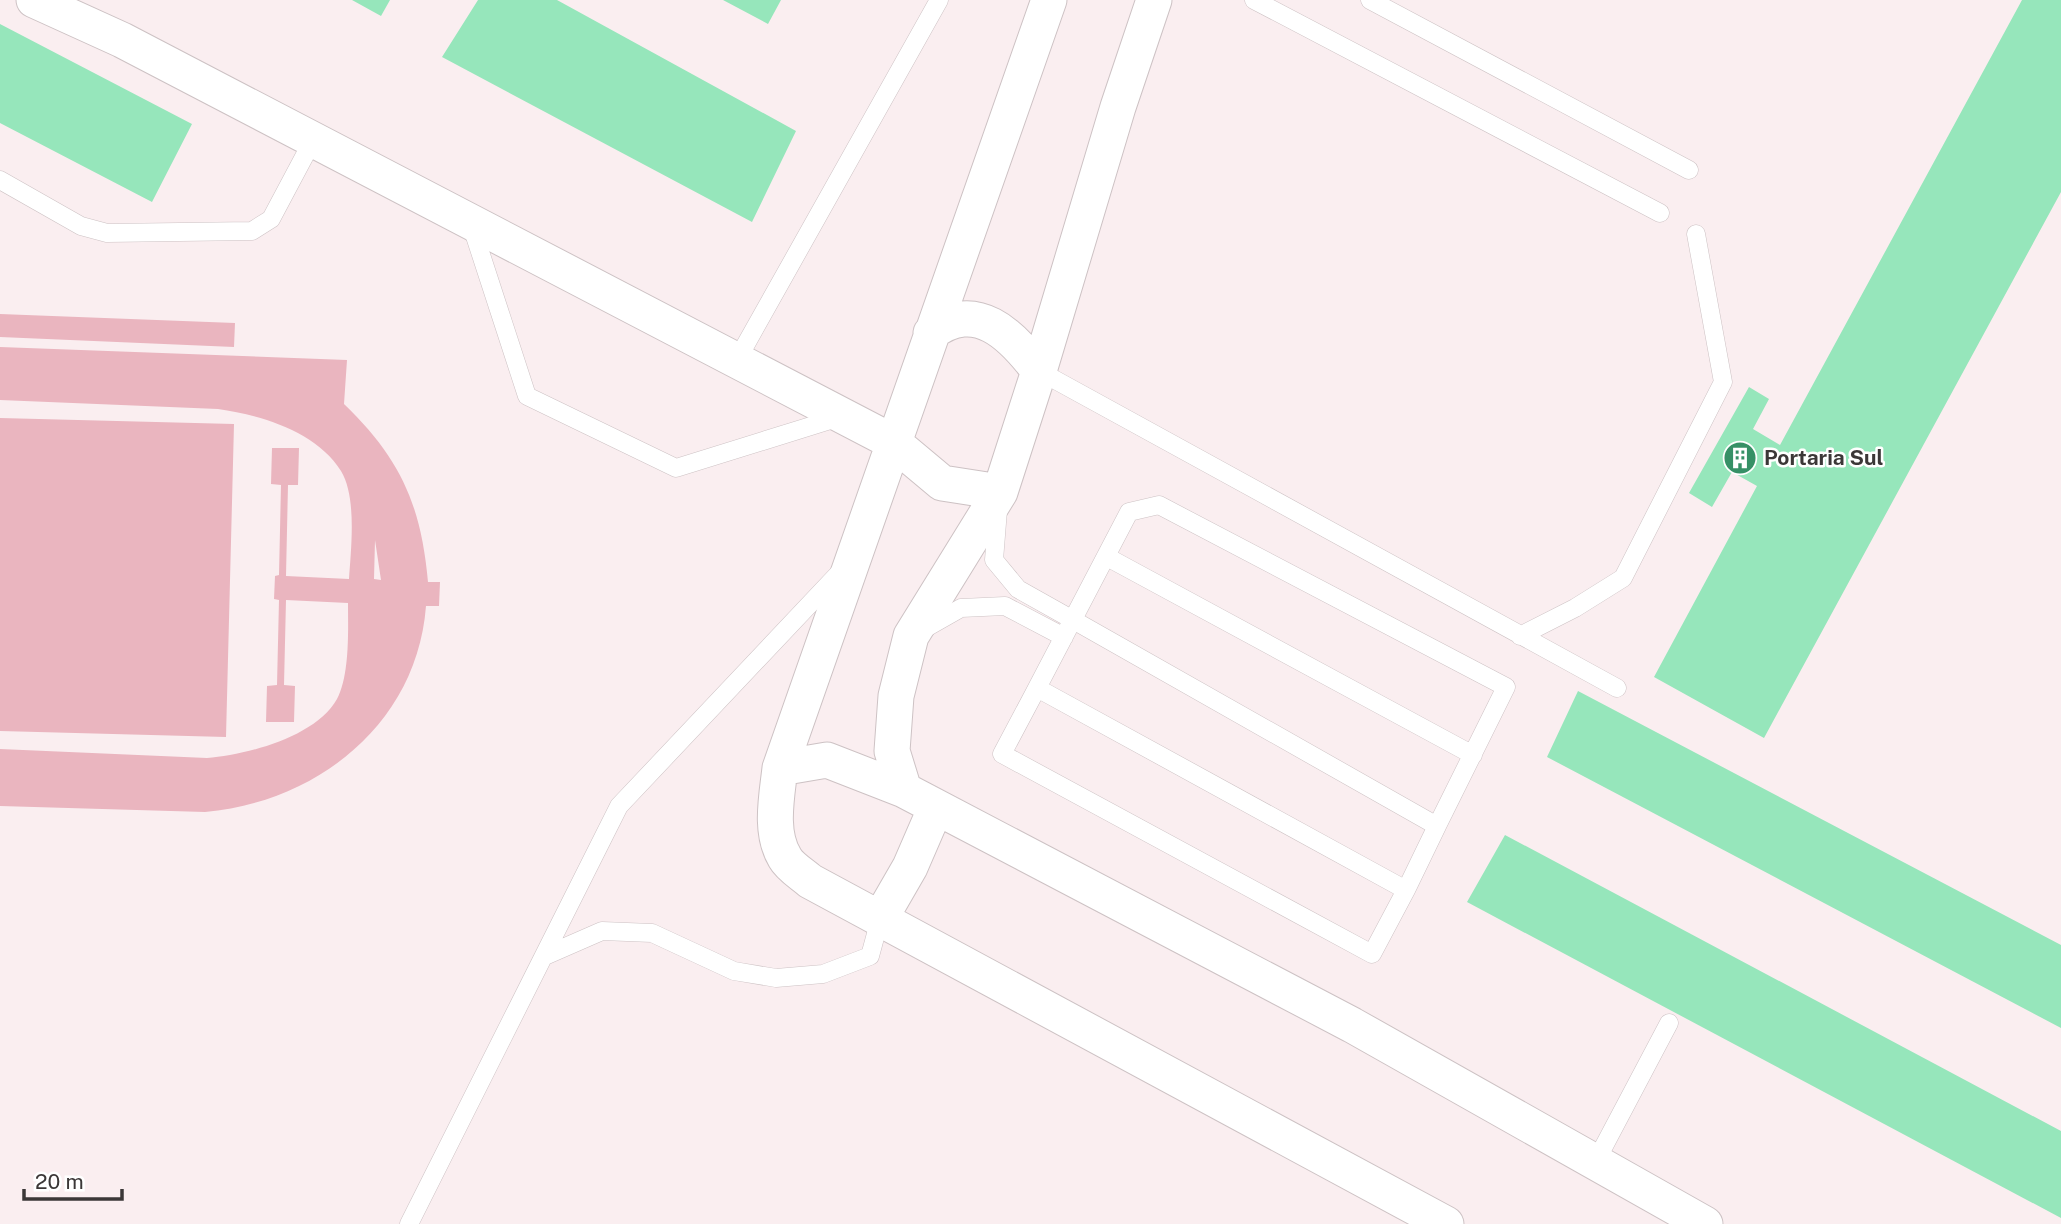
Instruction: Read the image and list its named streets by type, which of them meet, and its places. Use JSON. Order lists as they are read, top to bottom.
{
  "places": {
    "building": ["Portaria Sul"]
  },
  "scale_bar": "20 m"
}
